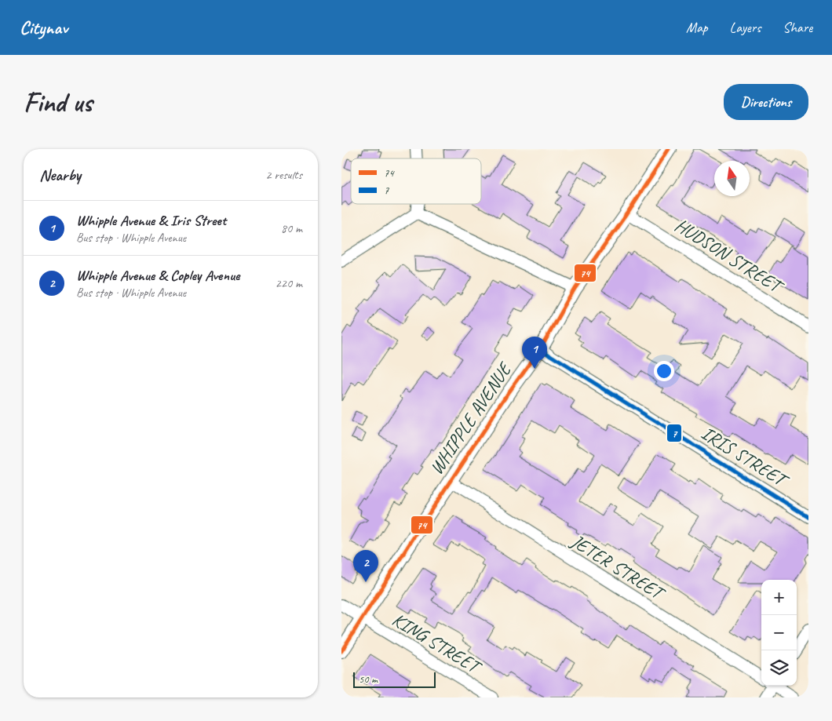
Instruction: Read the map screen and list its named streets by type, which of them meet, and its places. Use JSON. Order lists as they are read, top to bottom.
{
  "streets": {
    "main road": ["WHIPPLE AVENUE"],
    "street": [
      "HUDSON STREET",
      "IRIS STREET",
      "JETER STREET",
      "KING STREET"
    ]
  },
  "crossings": [
    ["HUDSON STREET", "WHIPPLE AVENUE"],
    ["WHIPPLE AVENUE", "IRIS STREET"],
    ["WHIPPLE AVENUE", "JETER STREET"],
    ["WHIPPLE AVENUE", "KING STREET"]
  ],
  "lines": ["transit line 74", "transit line 7"],
  "legend": ["74", "7"],
  "scale_bar": "50 m",
  "north": "top",
  "page": {
    "header": "Citynav",
    "nav": ["Map", "Layers", "Share"],
    "buttons": "Directions",
    "title": "Find us",
    "heading": ["Nearby", "2 results"],
    "list": [
      {
        "mark": "1",
        "name": "Whipple Avenue & Iris Street",
        "note": "Bus stop · Whipple Avenue",
        "value": "80 m"
      },
      {
        "mark": "2",
        "name": "Whipple Avenue & Copley Avenue",
        "note": "Bus stop · Whipple Avenue",
        "value": "220 m"
      }
    ],
    "pins": ["1", "2"],
    "map_buttons": ["+", "−"],
    "scale": "50 m"
  }
}
